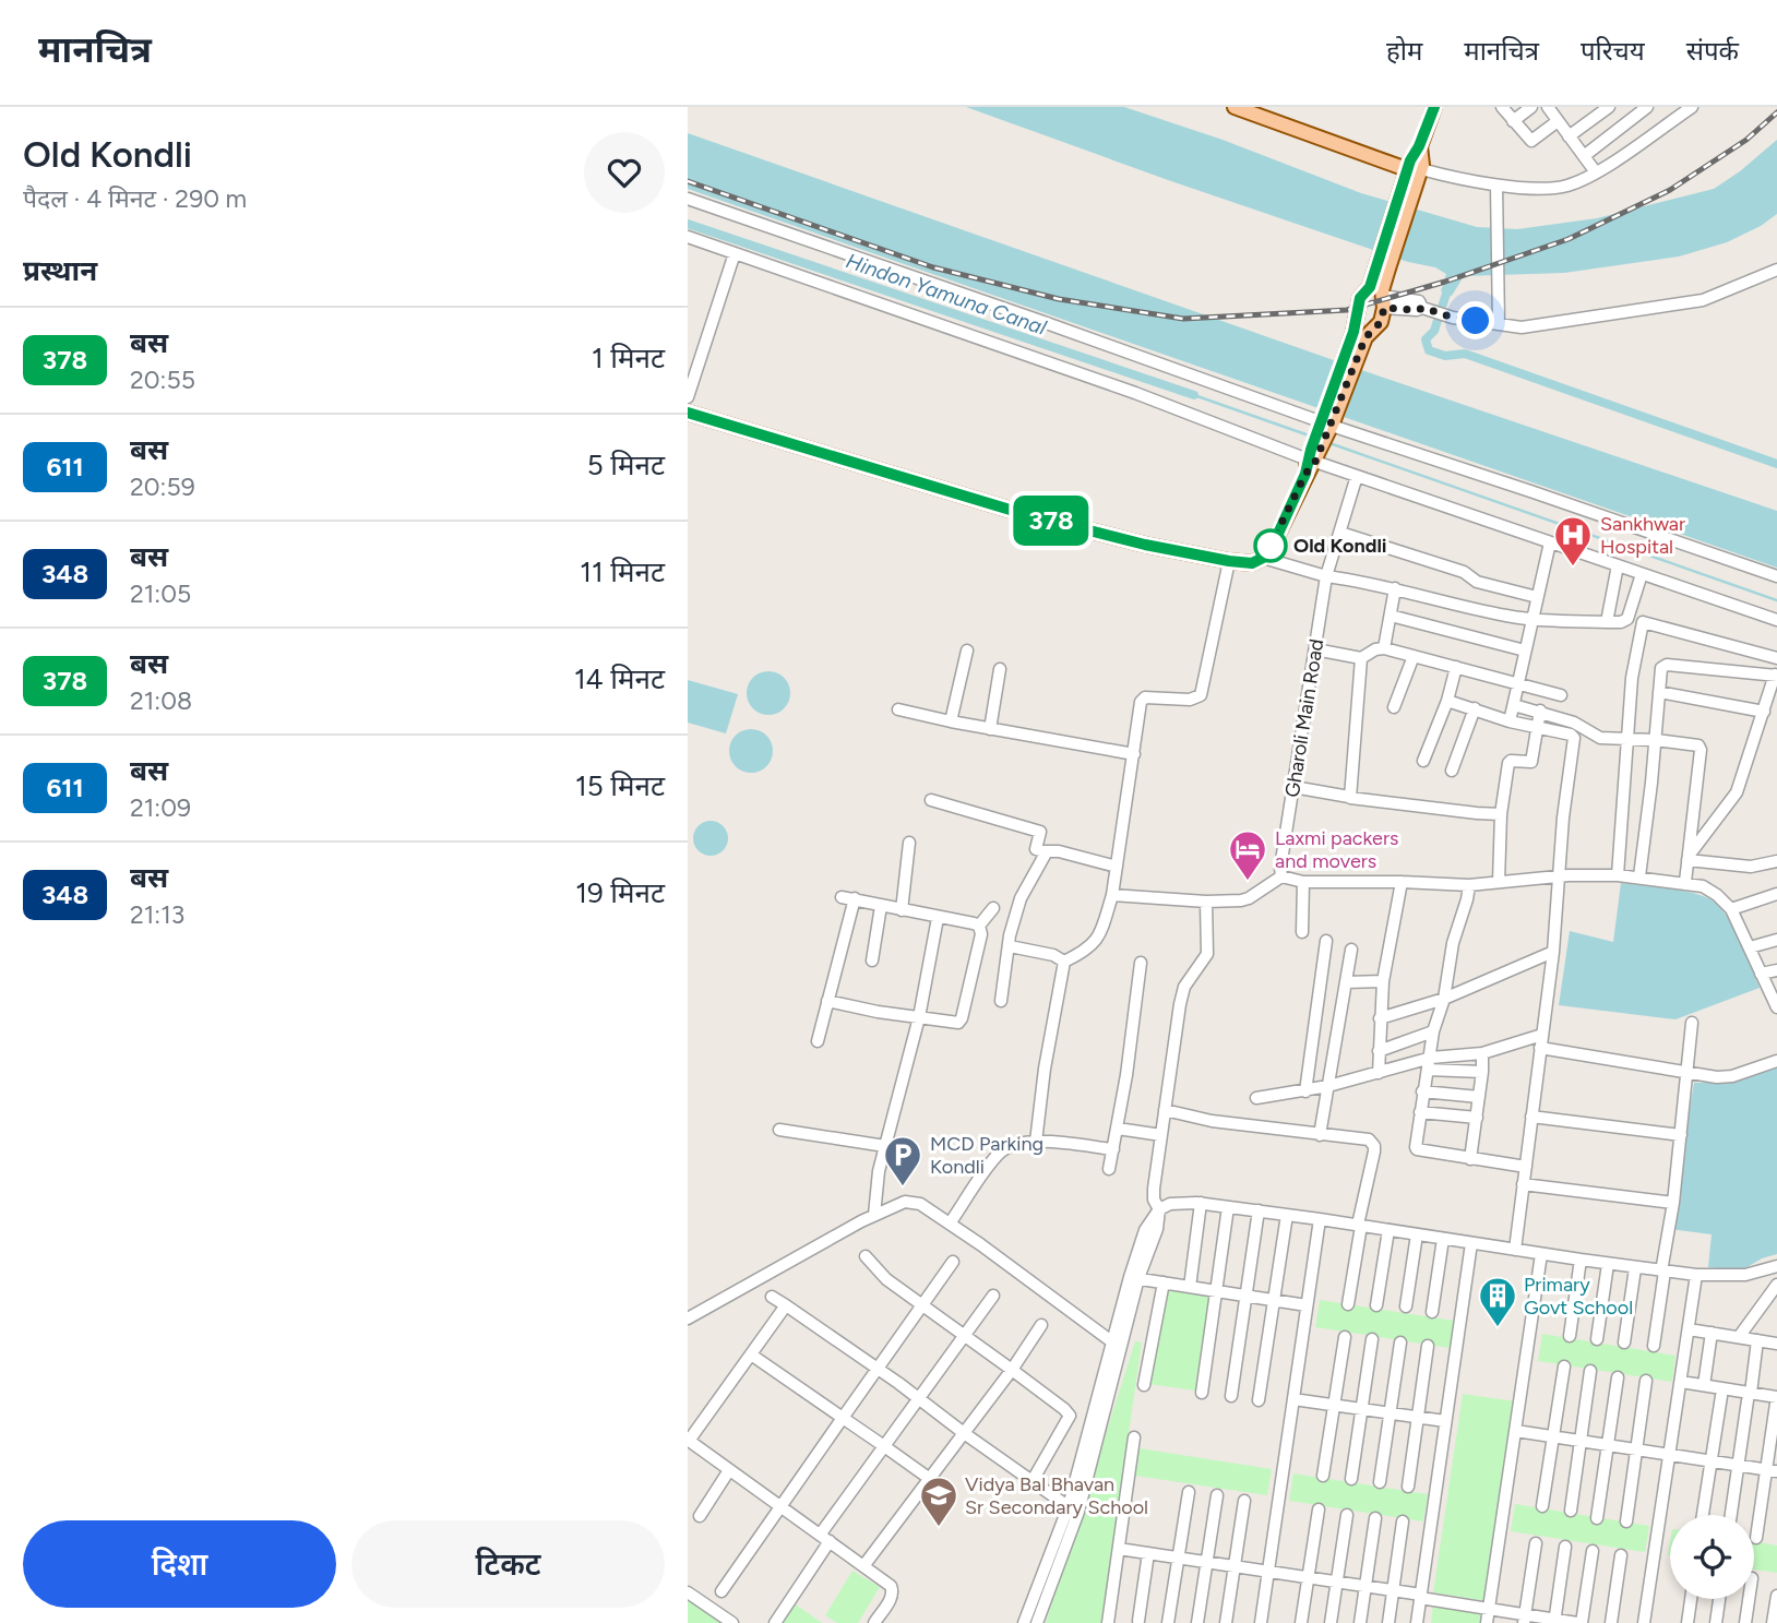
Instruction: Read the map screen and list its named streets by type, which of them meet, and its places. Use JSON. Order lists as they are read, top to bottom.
{
  "streets": {
    "street": ["Gharoli Main Road"]
  },
  "water": ["Hindon Yamuna Canal"],
  "places": {
    "other": ["Old Kondli"],
    "hospital": ["Sankhwar Hospital"],
    "hotel": ["Laxmi packers and movers"],
    "parking": ["MCD Parking Kondli"],
    "building": ["Primary Govt School"],
    "school or university": ["Vidya Bal Bhavan Sr Secondary School"]
  },
  "lines": ["bus line 378"],
  "page": {
    "header": "मानचित्र",
    "nav": [
      "होम",
      "मानचित्र",
      "परिचय",
      "संपर्क"
    ],
    "heading": [
      ["Old Kondli", "पैदल · 4 मिनट · 290 m"],
      "प्रस्थान"
    ],
    "on_map": "378",
    "list": [
      {
        "mark": "378",
        "name": "बस",
        "note": "20:55",
        "value": "1 मिनट"
      },
      {
        "mark": "611",
        "name": "बस",
        "note": "20:59",
        "value": "5 मिनट"
      },
      {
        "mark": "348",
        "name": "बस",
        "note": "21:05",
        "value": "11 मिनट"
      },
      {
        "mark": "378",
        "name": "बस",
        "note": "21:08",
        "value": "14 मिनट"
      },
      {
        "mark": "611",
        "name": "बस",
        "note": "21:09",
        "value": "15 मिनट"
      },
      {
        "mark": "348",
        "name": "बस",
        "note": "21:13",
        "value": "19 मिनट"
      }
    ],
    "buttons": ["दिशा", "टिकट"]
  }
}
